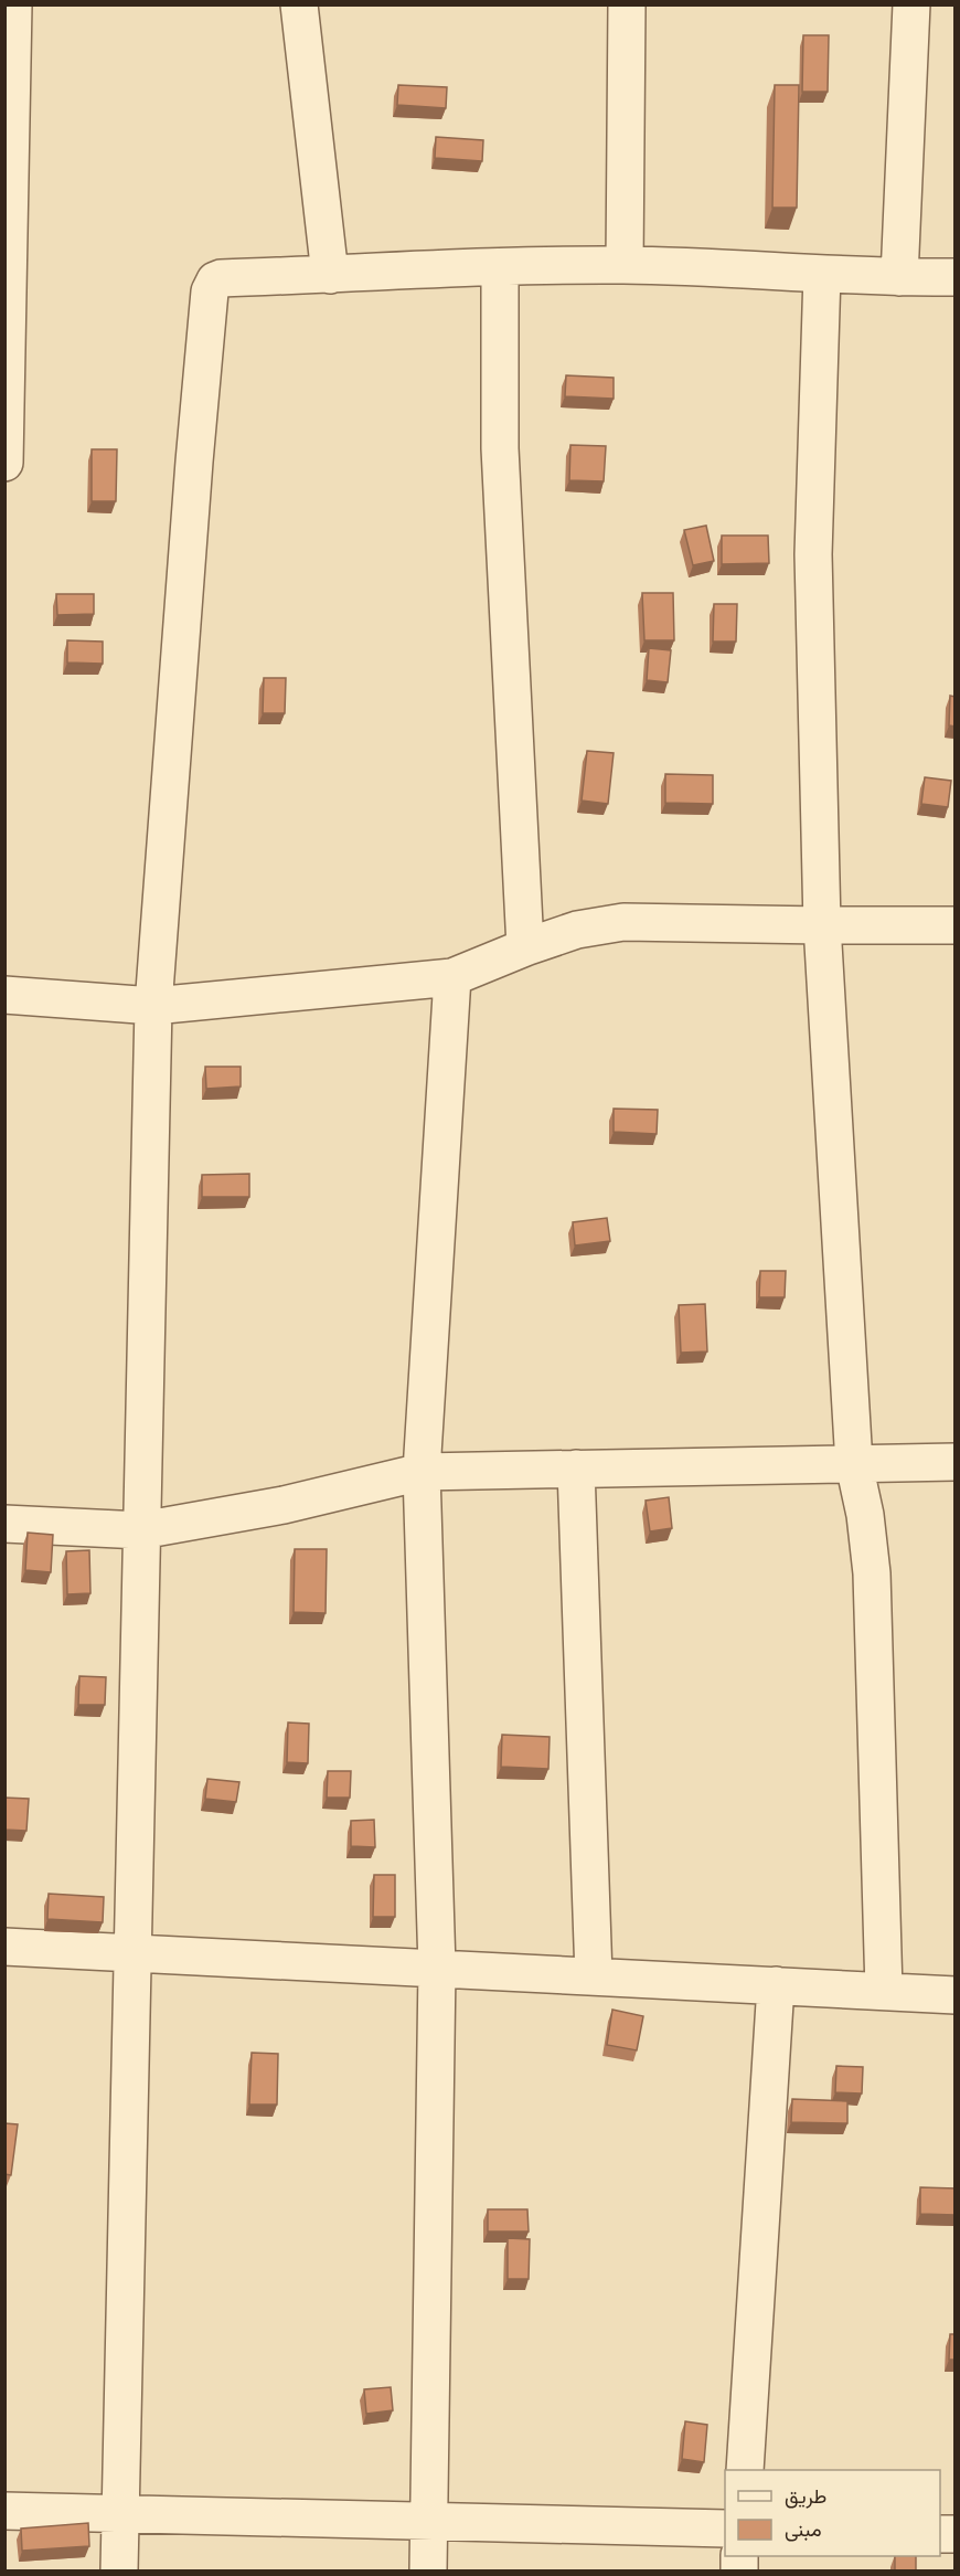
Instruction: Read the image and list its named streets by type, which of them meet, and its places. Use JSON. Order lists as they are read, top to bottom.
{
  "legend": ["طريق", "مبنى"]
}
